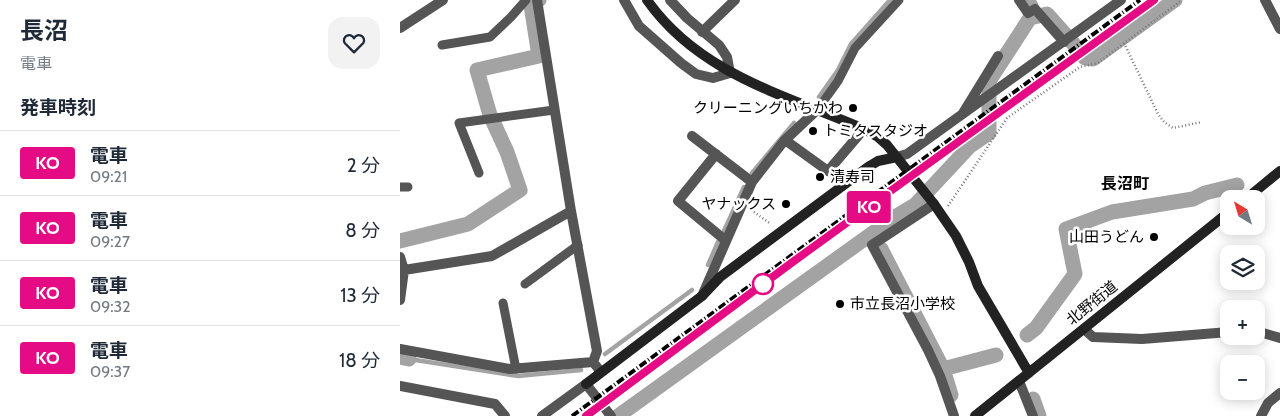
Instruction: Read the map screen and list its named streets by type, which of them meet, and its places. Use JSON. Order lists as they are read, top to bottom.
{
  "streets": {
    "street": ["北野街道"]
  },
  "districts": ["長沼町"],
  "places": [
    "クリーニングいちかわ",
    "トミタスタジオ",
    "清寿司",
    "ヤナックス",
    "山田うどん",
    "市立長沼小学校"
  ],
  "north": "top left",
  "page": {
    "heading": [
      ["長沼", "電車"],
      "発車時刻"
    ],
    "on_map": "KO",
    "list": [
      {
        "mark": "KO",
        "name": "電車",
        "note": "09:21",
        "value": "2 分"
      },
      {
        "mark": "KO",
        "name": "電車",
        "note": "09:27",
        "value": "8 分"
      },
      {
        "mark": "KO",
        "name": "電車",
        "note": "09:32",
        "value": "13 分"
      },
      {
        "mark": "KO",
        "name": "電車",
        "note": "09:37",
        "value": "18 分"
      }
    ],
    "map_buttons": ["+", "−"]
  }
}
